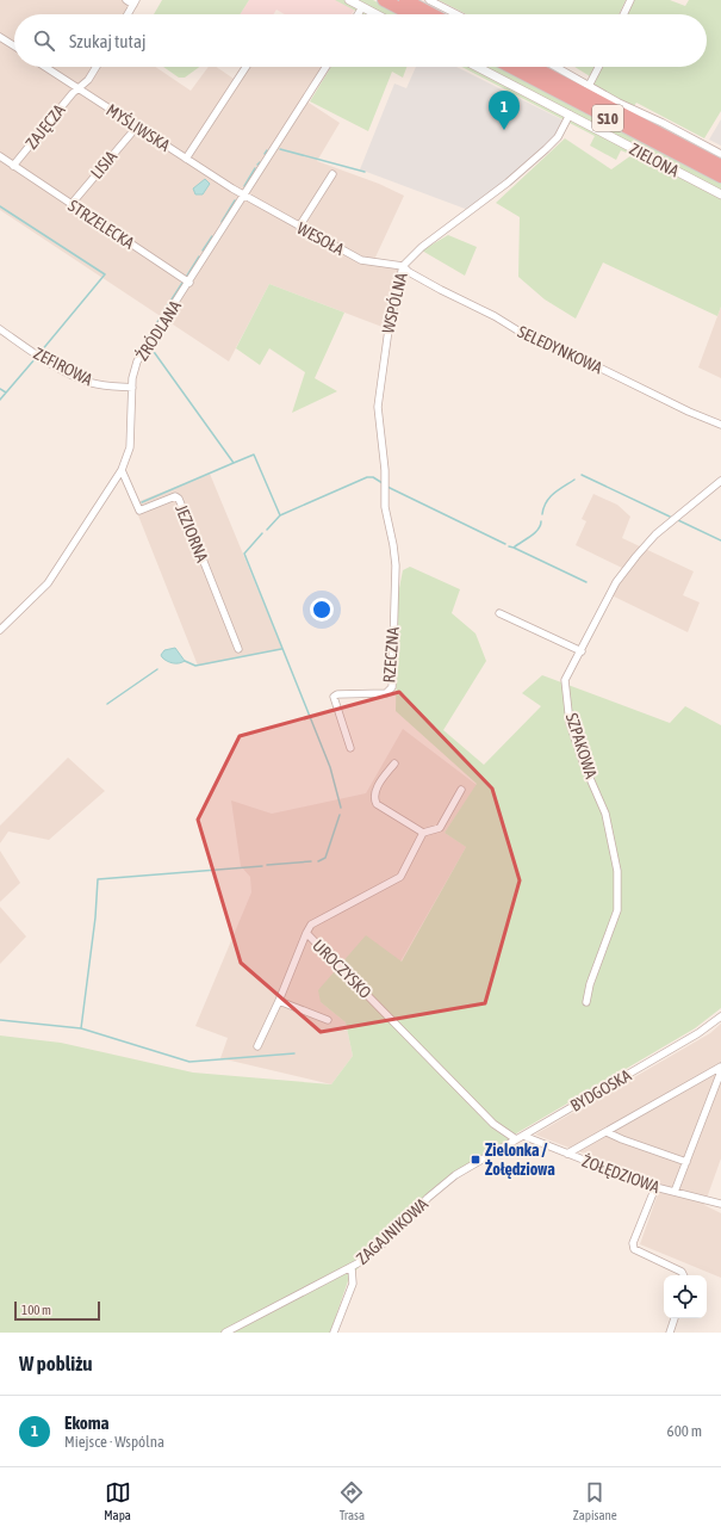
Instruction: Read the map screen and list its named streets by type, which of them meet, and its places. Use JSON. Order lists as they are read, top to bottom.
{
  "streets": {
    "highway": ["S10"],
    "street": [
      "ZAJĘCZA",
      "MYŚLIWSKA",
      "ZIELONA",
      "LISIA",
      "STRZELECKA",
      "WESOŁA",
      "WSPÓLNA",
      "ŹRÓDLANA",
      "SELEDYNKOWA",
      "ZEFIROWA",
      "JEZIORNA",
      "RZECZNA",
      "SZPAKOWA",
      "UROCZYSKO",
      "BYDGOSKA",
      "ŻOŁĘDZIOWA",
      "ZAGAJNIKOWA"
    ]
  },
  "crossings": [
    ["ZAJĘCZA", "MYŚLIWSKA"],
    ["ZAJĘCZA", "STRZELECKA"],
    ["MYŚLIWSKA", "LISIA"],
    ["MYŚLIWSKA", "WESOŁA"],
    ["MYŚLIWSKA", "ŹRÓDLANA"],
    ["ZIELONA", "WSPÓLNA"],
    ["LISIA", "STRZELECKA"],
    ["STRZELECKA", "ŹRÓDLANA"],
    ["WESOŁA", "WSPÓLNA"],
    ["WESOŁA", "ŹRÓDLANA"],
    ["WESOŁA", "SELEDYNKOWA"],
    ["WSPÓLNA", "SELEDYNKOWA"],
    ["WSPÓLNA", "RZECZNA"],
    ["ŹRÓDLANA", "ZEFIROWA"],
    ["ŹRÓDLANA", "JEZIORNA"],
    ["UROCZYSKO", "BYDGOSKA"],
    ["BYDGOSKA", "ŻOŁĘDZIOWA"],
    ["BYDGOSKA", "ZAGAJNIKOWA"]
  ],
  "places": {
    "transit": ["Zielonka / Żołędziowa"]
  },
  "scale_bar": "100 m",
  "page": {
    "search": "Szukaj tutaj",
    "pins": "1",
    "scale": "100 m",
    "heading": "W pobliżu",
    "list": [
      {
        "mark": "1",
        "name": "Ekoma",
        "note": "Miejsce · Wspólna",
        "value": "600 m"
      }
    ],
    "nav": ["Mapa", "Trasa", "Zapisane"]
  }
}
